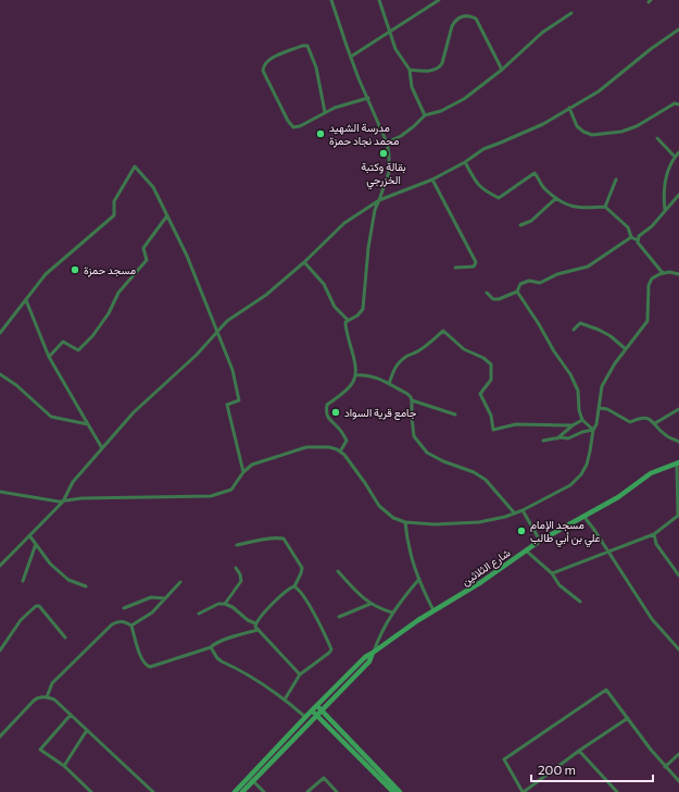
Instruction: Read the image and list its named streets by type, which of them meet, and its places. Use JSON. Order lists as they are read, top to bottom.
{
  "streets": {
    "street": ["شارع الثلاثين"]
  },
  "places": [
    "مدرسة الشهيد محمد نجاد حمزة",
    "بقالة وكتبة الخزرجي",
    "مسجد حمزة",
    "جامع قرية السواد",
    "مسجد الإمام علي بن أبي طالب"
  ],
  "scale_bar": "200 m"
}
